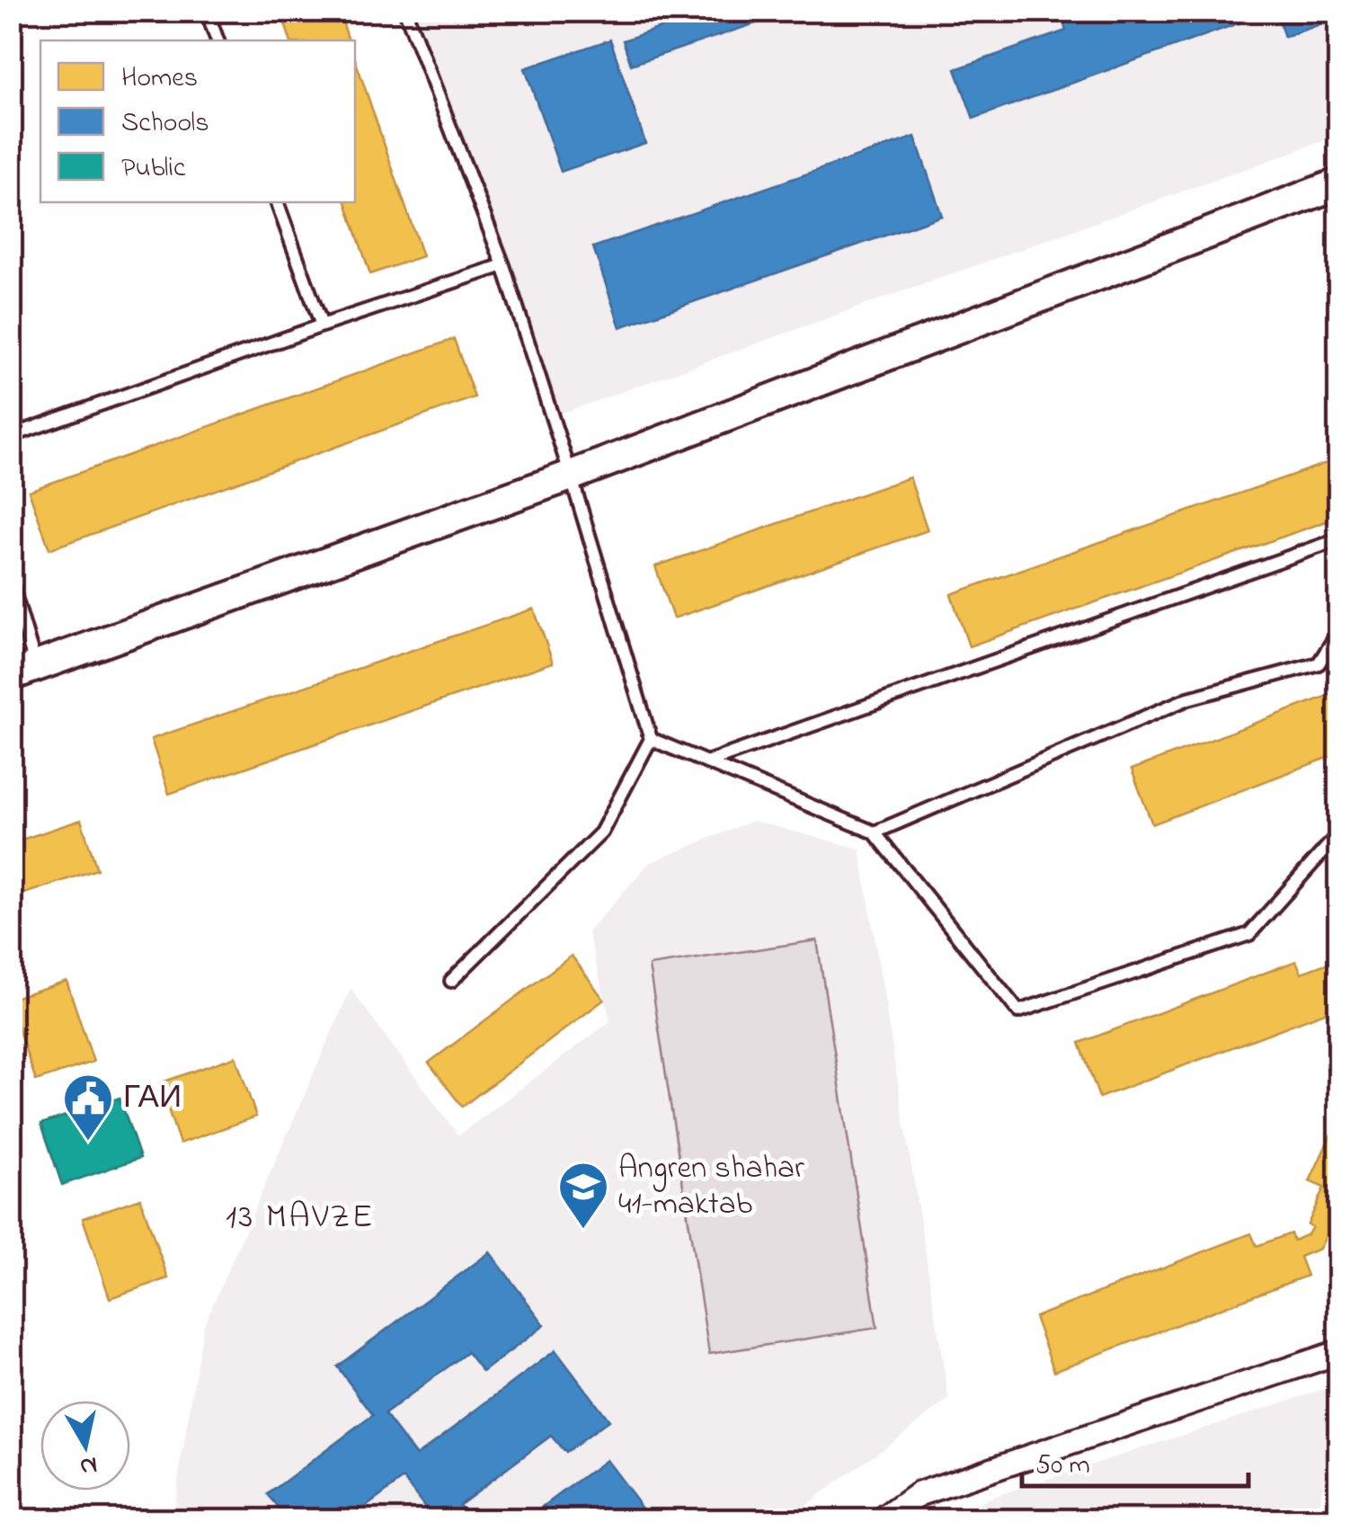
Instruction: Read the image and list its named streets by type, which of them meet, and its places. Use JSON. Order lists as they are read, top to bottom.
{
  "districts": ["13 MAVZE"],
  "places": {
    "public building": ["ГАИ"],
    "school or university": ["Angren shahar 41-maktab"]
  },
  "legend": ["Homes", "Schools", "Public"],
  "scale_bar": "50 m",
  "north": "bottom"
}
